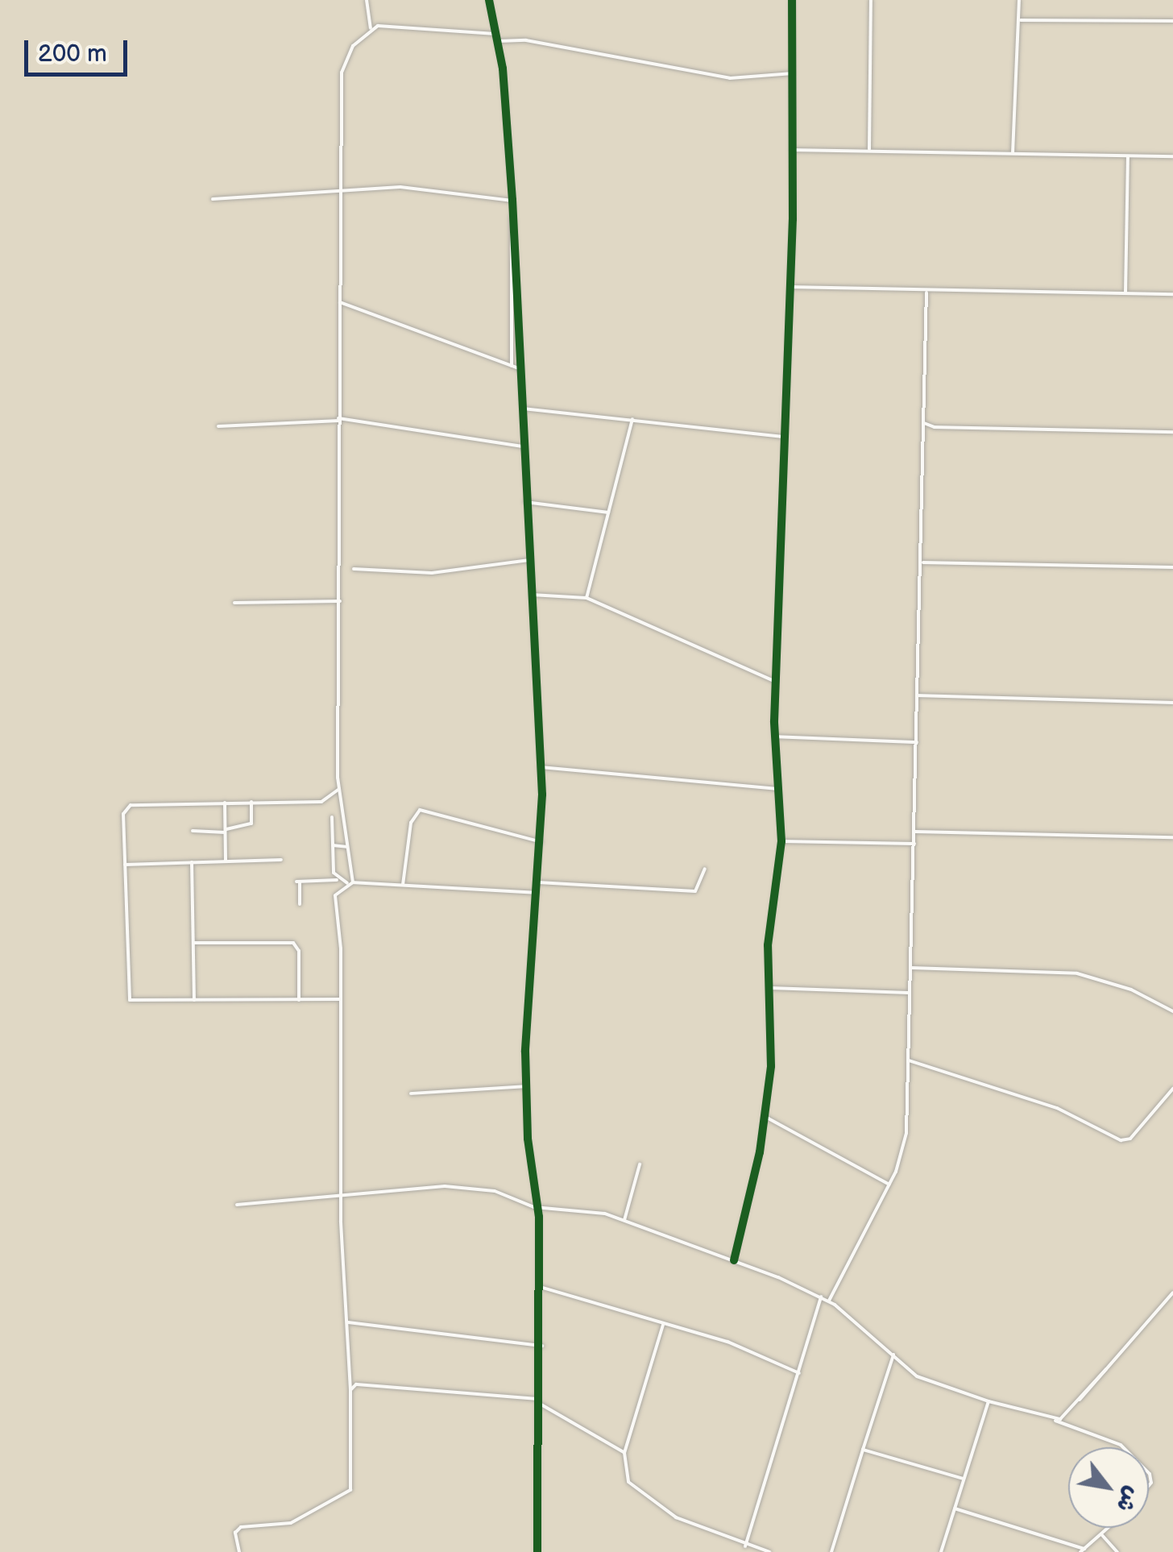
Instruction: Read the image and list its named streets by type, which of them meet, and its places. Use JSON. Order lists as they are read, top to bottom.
{
  "scale_bar": "200 m",
  "north": "bottom right"
}
